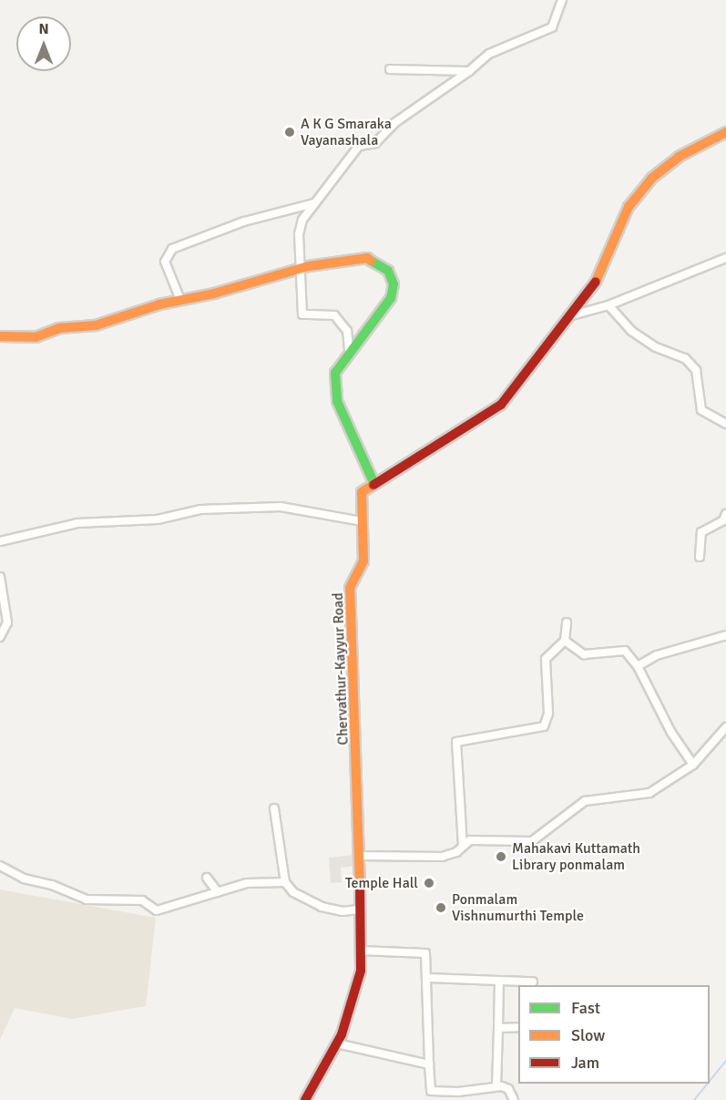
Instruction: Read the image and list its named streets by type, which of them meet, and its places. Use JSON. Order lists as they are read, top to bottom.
{
  "streets": {
    "main road": ["Chervathur-Kayyur Road"]
  },
  "places": [
    "A K G Smaraka Vayanashala",
    "Mahakavi Kuttamath Library ponmalam",
    "Temple Hall",
    "Ponmalam Vishnumurthi Temple"
  ],
  "legend": ["Fast", "Slow", "Jam"],
  "north": "top"
}
